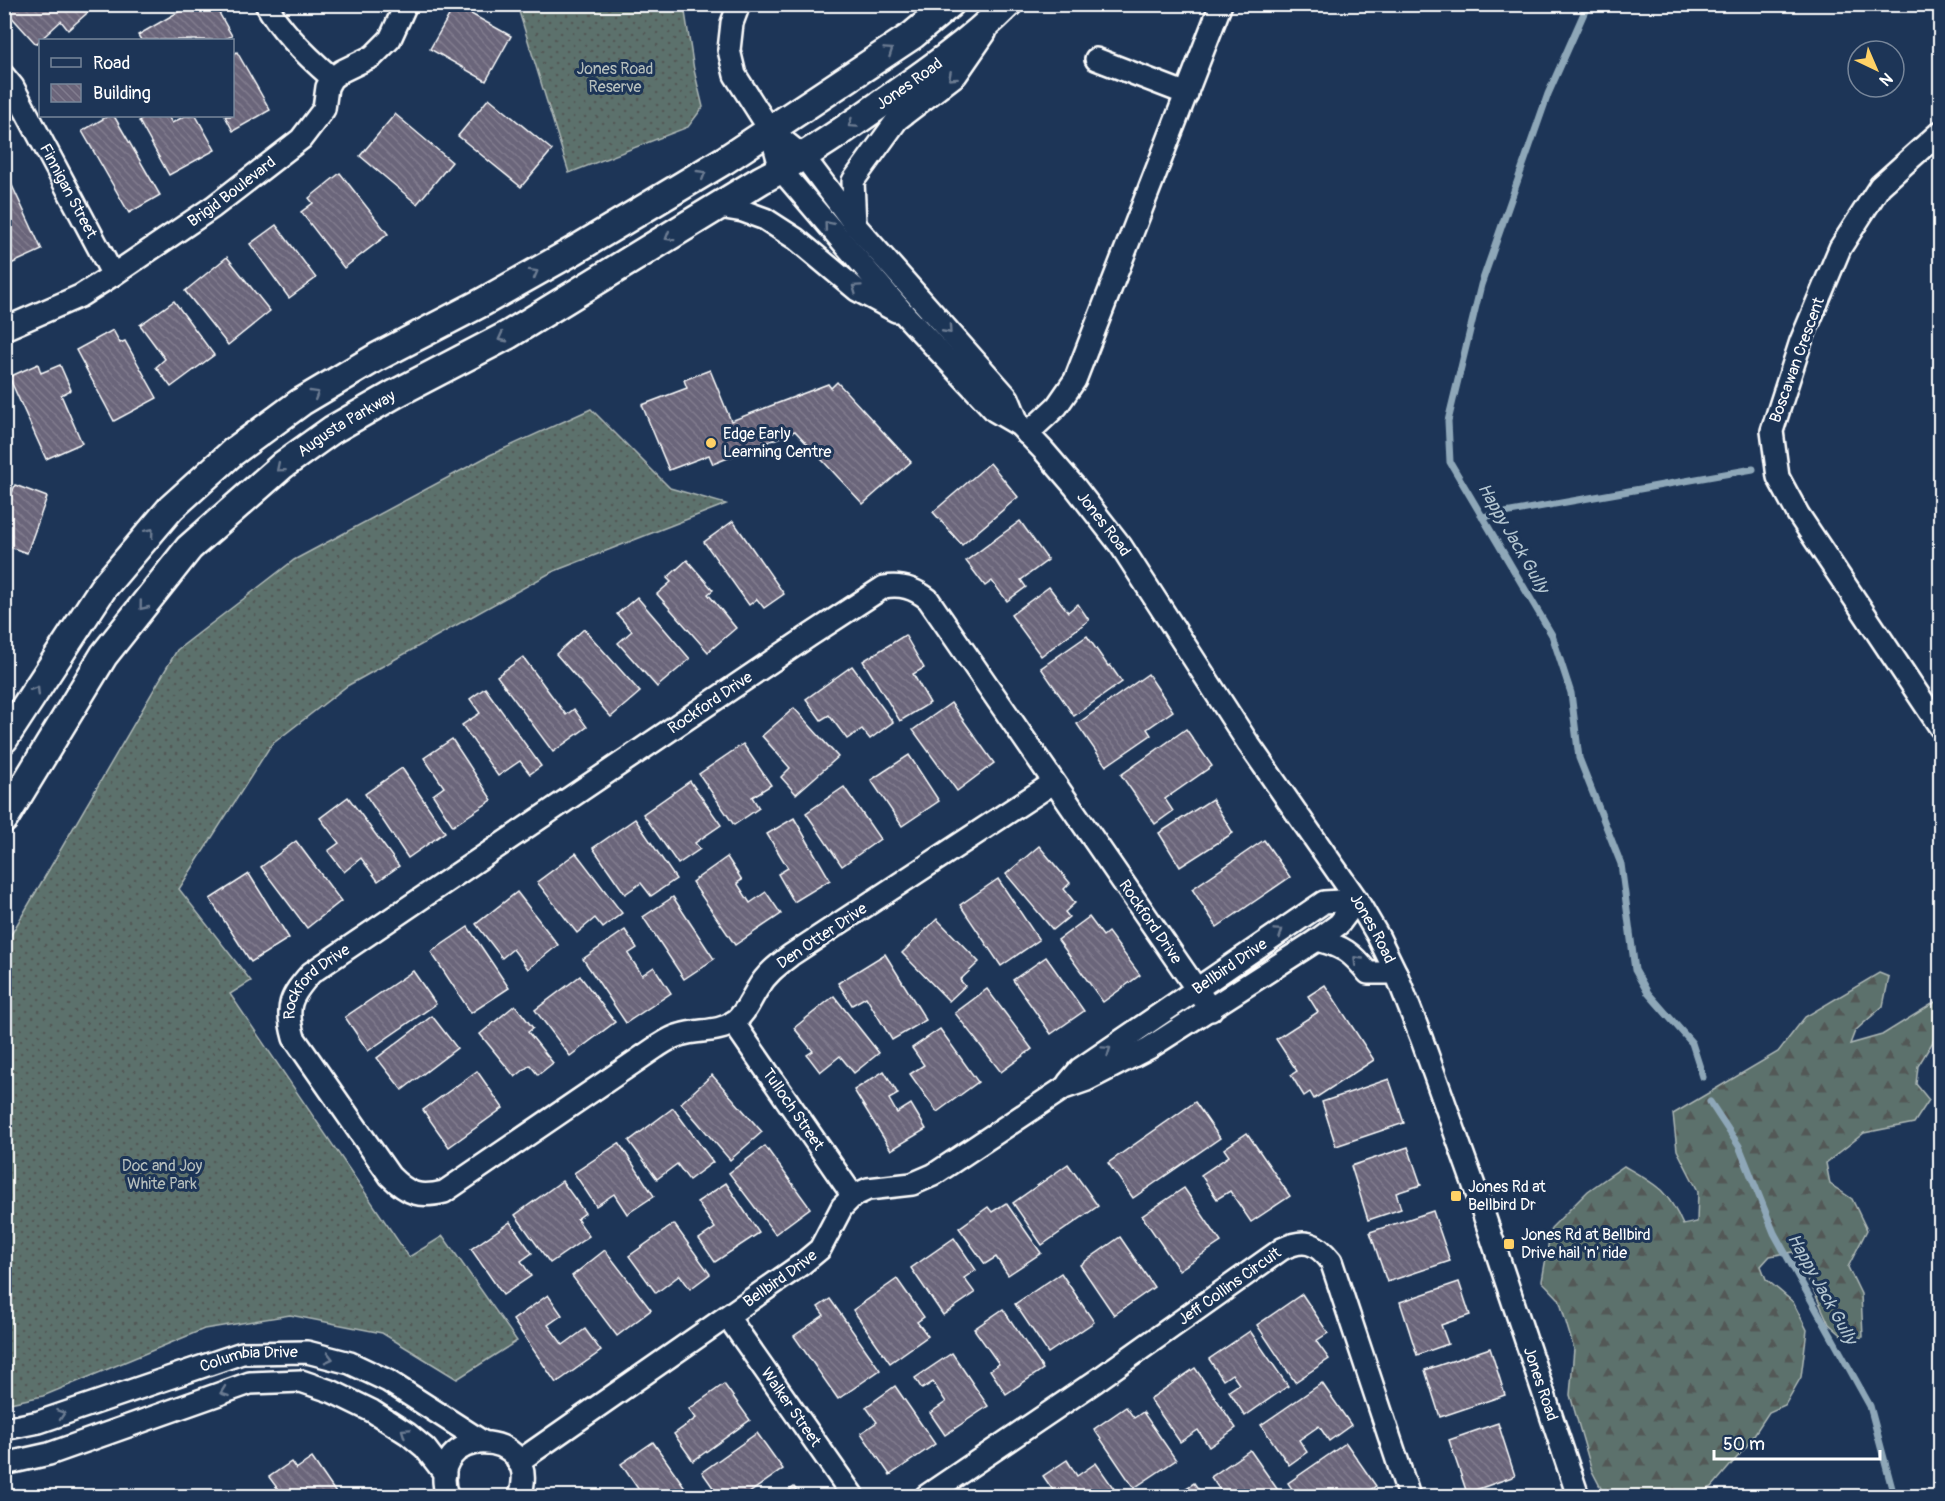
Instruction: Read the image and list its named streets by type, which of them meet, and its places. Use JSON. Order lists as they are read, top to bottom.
{
  "streets": {
    "main road": ["Jones Road", "Augusta Parkway"],
    "street": [
      "Finnigan Street",
      "Brigid Boulevard",
      "Boscawan Crescent",
      "Rockford Drive",
      "Den Otter Drive",
      "Bellbird Drive",
      "Tulloch Street",
      "Jeff Collins Circuit",
      "Columbia Drive",
      "Walker Street"
    ]
  },
  "crossings": [
    ["Jones Road", "Augusta Parkway"],
    ["Jones Road", "Bellbird Drive"],
    ["Finnigan Street", "Brigid Boulevard"],
    ["Rockford Drive", "Den Otter Drive"],
    ["Rockford Drive", "Bellbird Drive"],
    ["Rockford Drive", "Tulloch Street"],
    ["Den Otter Drive", "Tulloch Street"],
    ["Bellbird Drive", "Tulloch Street"],
    ["Bellbird Drive", "Columbia Drive"],
    ["Bellbird Drive", "Walker Street"]
  ],
  "water": ["Happy Jack Gully"],
  "parks": ["Jones Road Reserve", "Doc and Joy White Park"],
  "places": {
    "other": ["Edge Early Learning Centre"],
    "transit": ["Jones Rd at Bellbird Dr", "Jones Rd at Bellbird Drive hail 'n' ride"]
  },
  "legend": ["Road", "Building"],
  "scale_bar": "50 m",
  "north": "bottom right"
}
